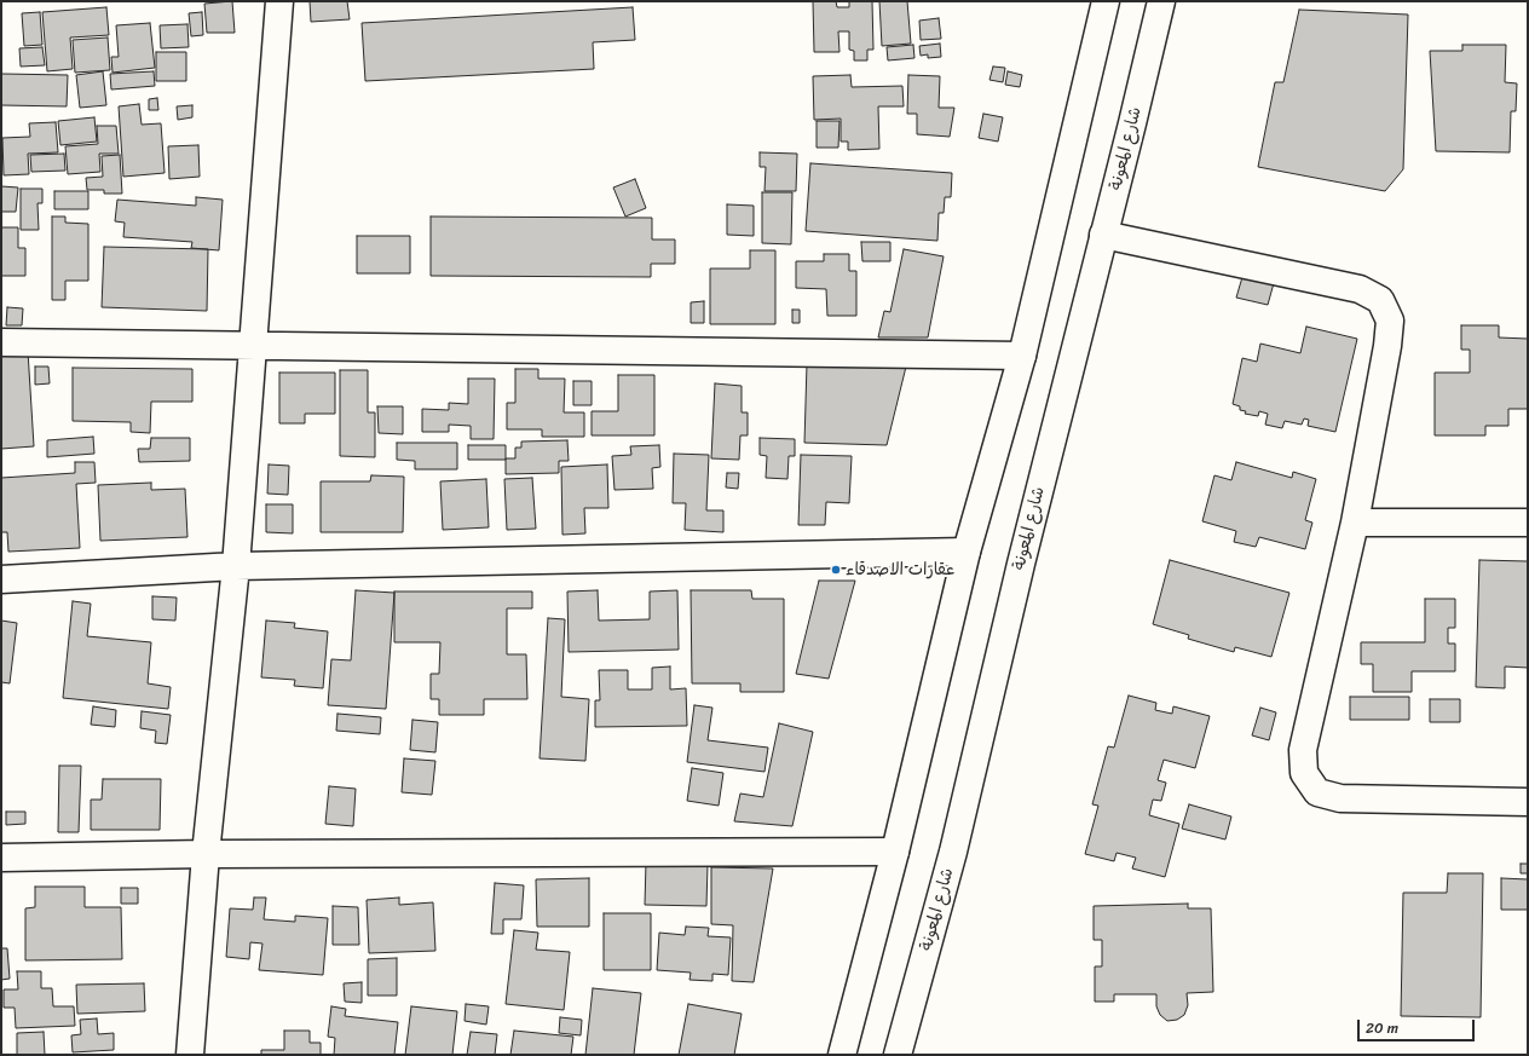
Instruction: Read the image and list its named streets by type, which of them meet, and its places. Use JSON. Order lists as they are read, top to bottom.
{
  "streets": {
    "main road": ["شارع المعونة"]
  },
  "places": ["عقارات الاصدقاء"],
  "scale_bar": "20 m"
}
